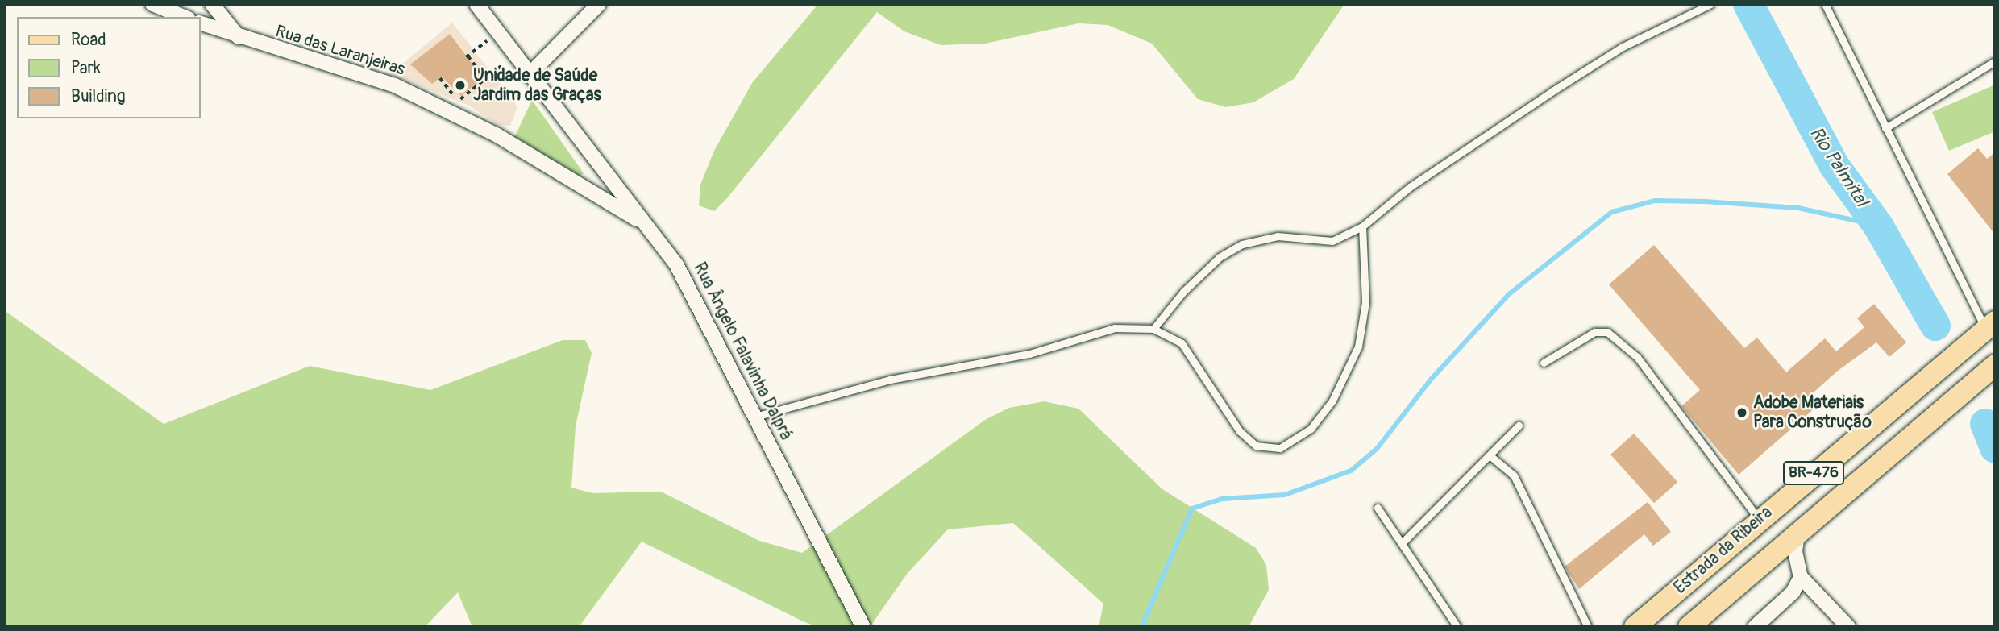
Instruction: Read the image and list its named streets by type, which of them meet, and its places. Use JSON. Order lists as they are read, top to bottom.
{
  "streets": {
    "main road": ["BR-476", "Estrada da Ribeira"],
    "street": ["Rua das Laranjeiras", "Rua Ângelo Falavinha Dalprá"]
  },
  "crossings": [
    ["Rua das Laranjeiras", "Rua Ângelo Falavinha Dalprá"]
  ],
  "water": ["Rio Palmital"],
  "places": ["Unidade de Saúde Jardim das Graças", "Adobe Materiais Para Construção"],
  "legend": ["Road", "Park", "Building"]
}
